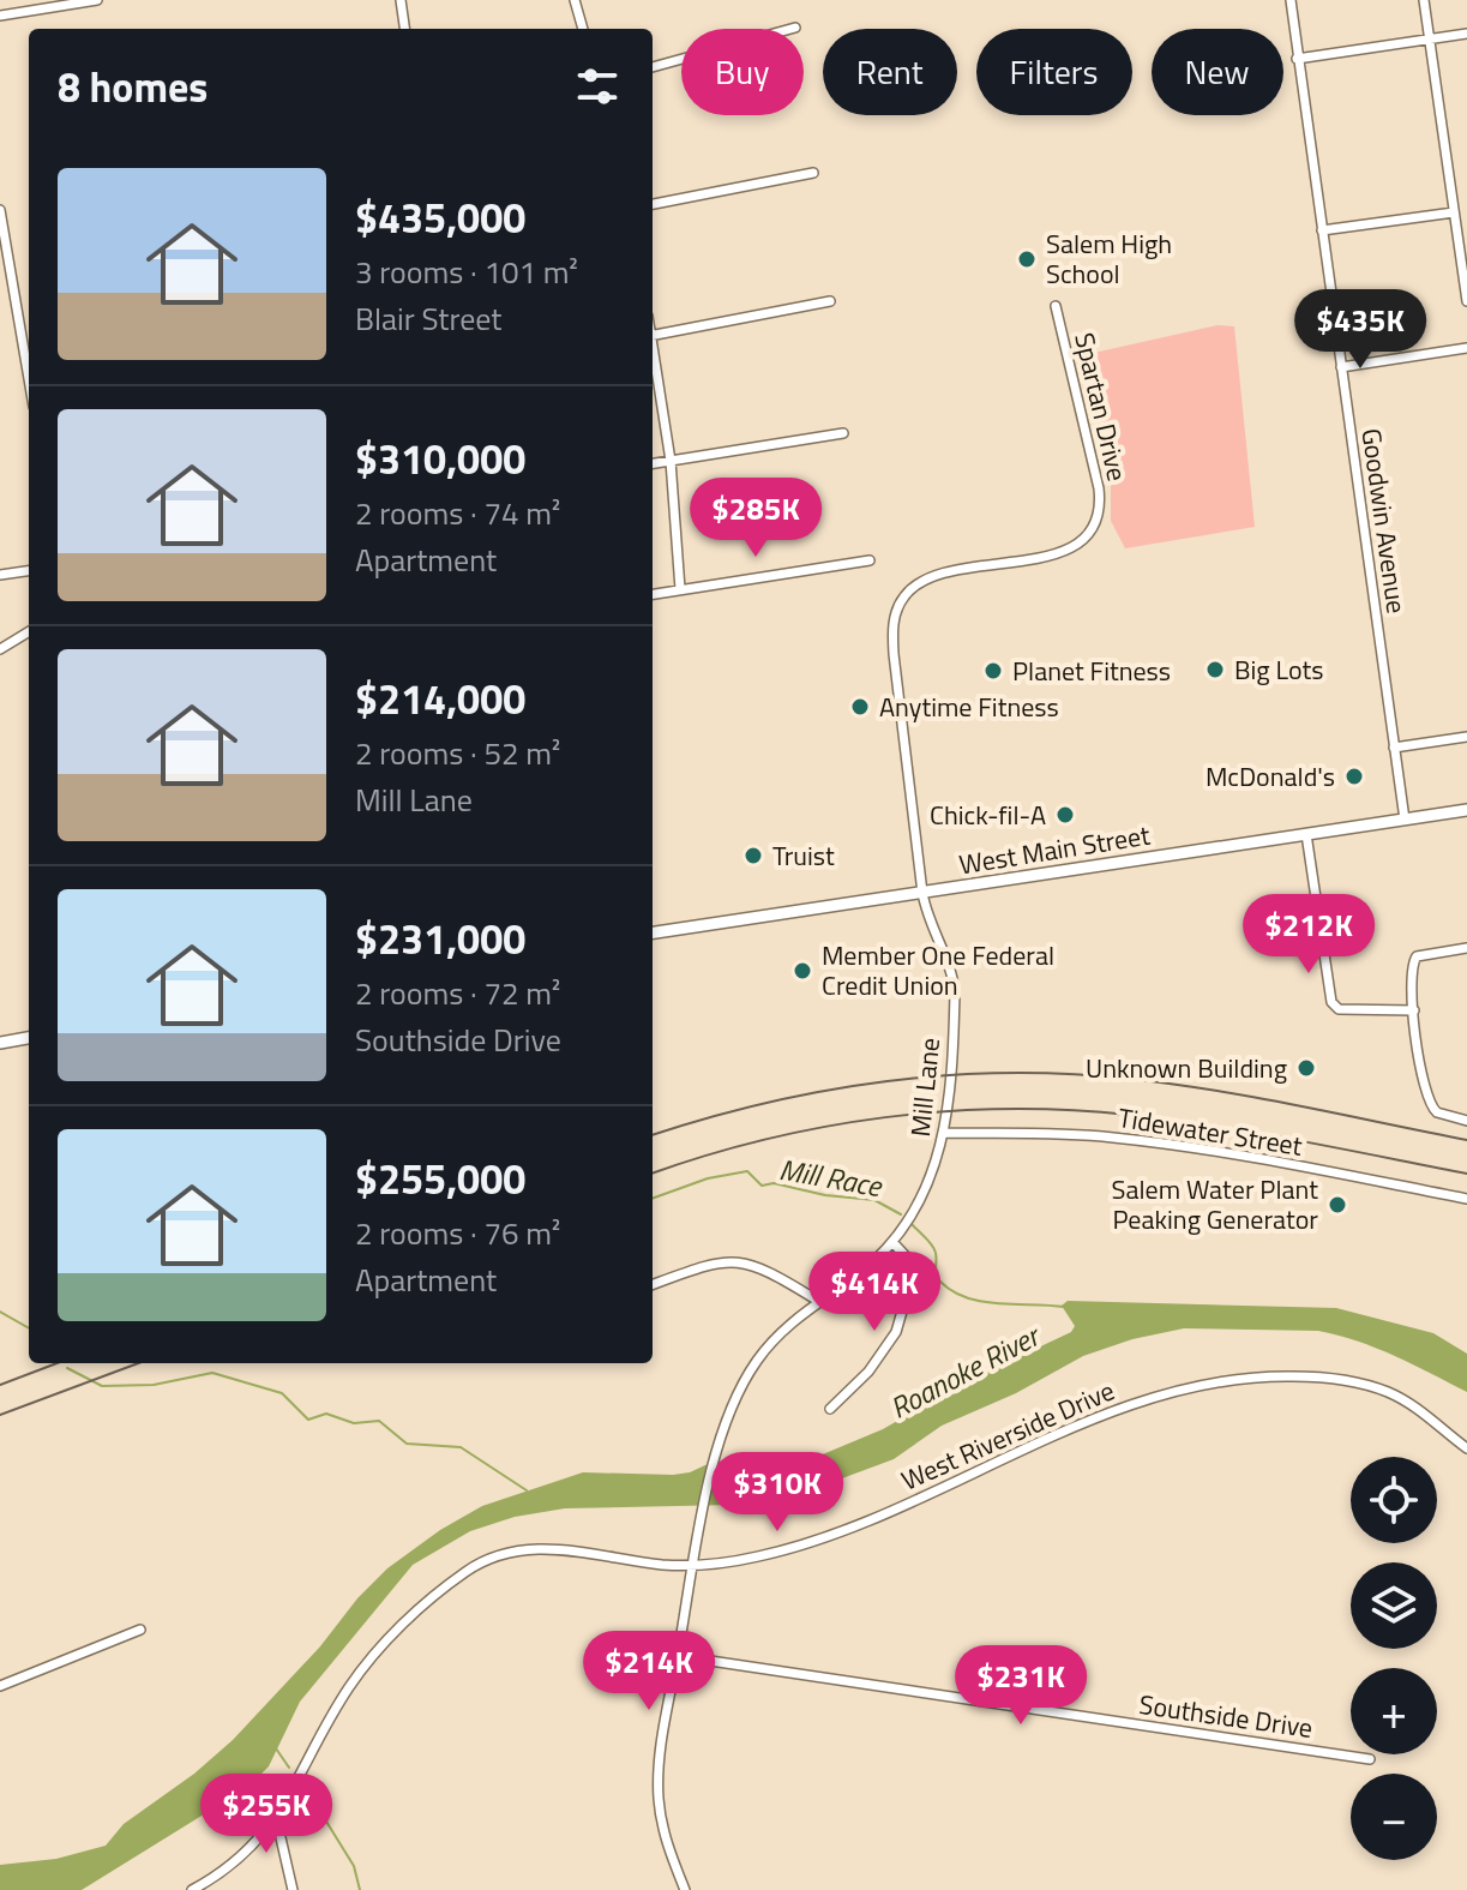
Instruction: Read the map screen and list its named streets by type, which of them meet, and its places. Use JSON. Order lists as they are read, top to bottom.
{
  "streets": {
    "main road": ["West Main Street"],
    "street": [
      "Spartan Drive",
      "Goodwin Avenue",
      "Mill Lane",
      "Tidewater Street",
      "West Riverside Drive",
      "Southside Drive"
    ]
  },
  "crossings": [
    ["Spartan Drive", "West Main Street"],
    ["Spartan Drive", "Mill Lane"],
    ["Goodwin Avenue", "West Main Street"],
    ["West Main Street", "Mill Lane"],
    ["Mill Lane", "Tidewater Street"],
    ["Mill Lane", "West Riverside Drive"],
    ["Mill Lane", "Southside Drive"]
  ],
  "water": ["Mill Race", "Roanoke River"],
  "places": [
    "Salem High School",
    "Big Lots",
    "Planet Fitness",
    "Anytime Fitness",
    "McDonald's",
    "Chick-fil-A",
    "Truist",
    "Member One Federal Credit Union",
    "Unknown Building",
    "Salem Water Plant Peaking Generator"
  ],
  "page": {
    "chip": [
      "Buy",
      "Rent",
      "Filters",
      "New"
    ],
    "heading": "8 homes",
    "list": [
      {
        "name": "$435,000",
        "note": "3 rooms · 101 m² · Blair Street"
      },
      {
        "name": "$310,000",
        "note": "2 rooms · 74 m² · Apartment"
      },
      {
        "name": "$214,000",
        "note": "2 rooms · 52 m² · Mill Lane"
      },
      {
        "name": "$231,000",
        "note": "2 rooms · 72 m² · Southside Drive"
      },
      {
        "name": "$255,000",
        "note": "2 rooms · 76 m² · Apartment"
      }
    ],
    "price": [
      "$435K",
      "$285K",
      "$212K",
      "$414K",
      "$310K",
      "$214K",
      "$231K",
      "$255K"
    ],
    "map_buttons": ["+", "−"]
  }
}
